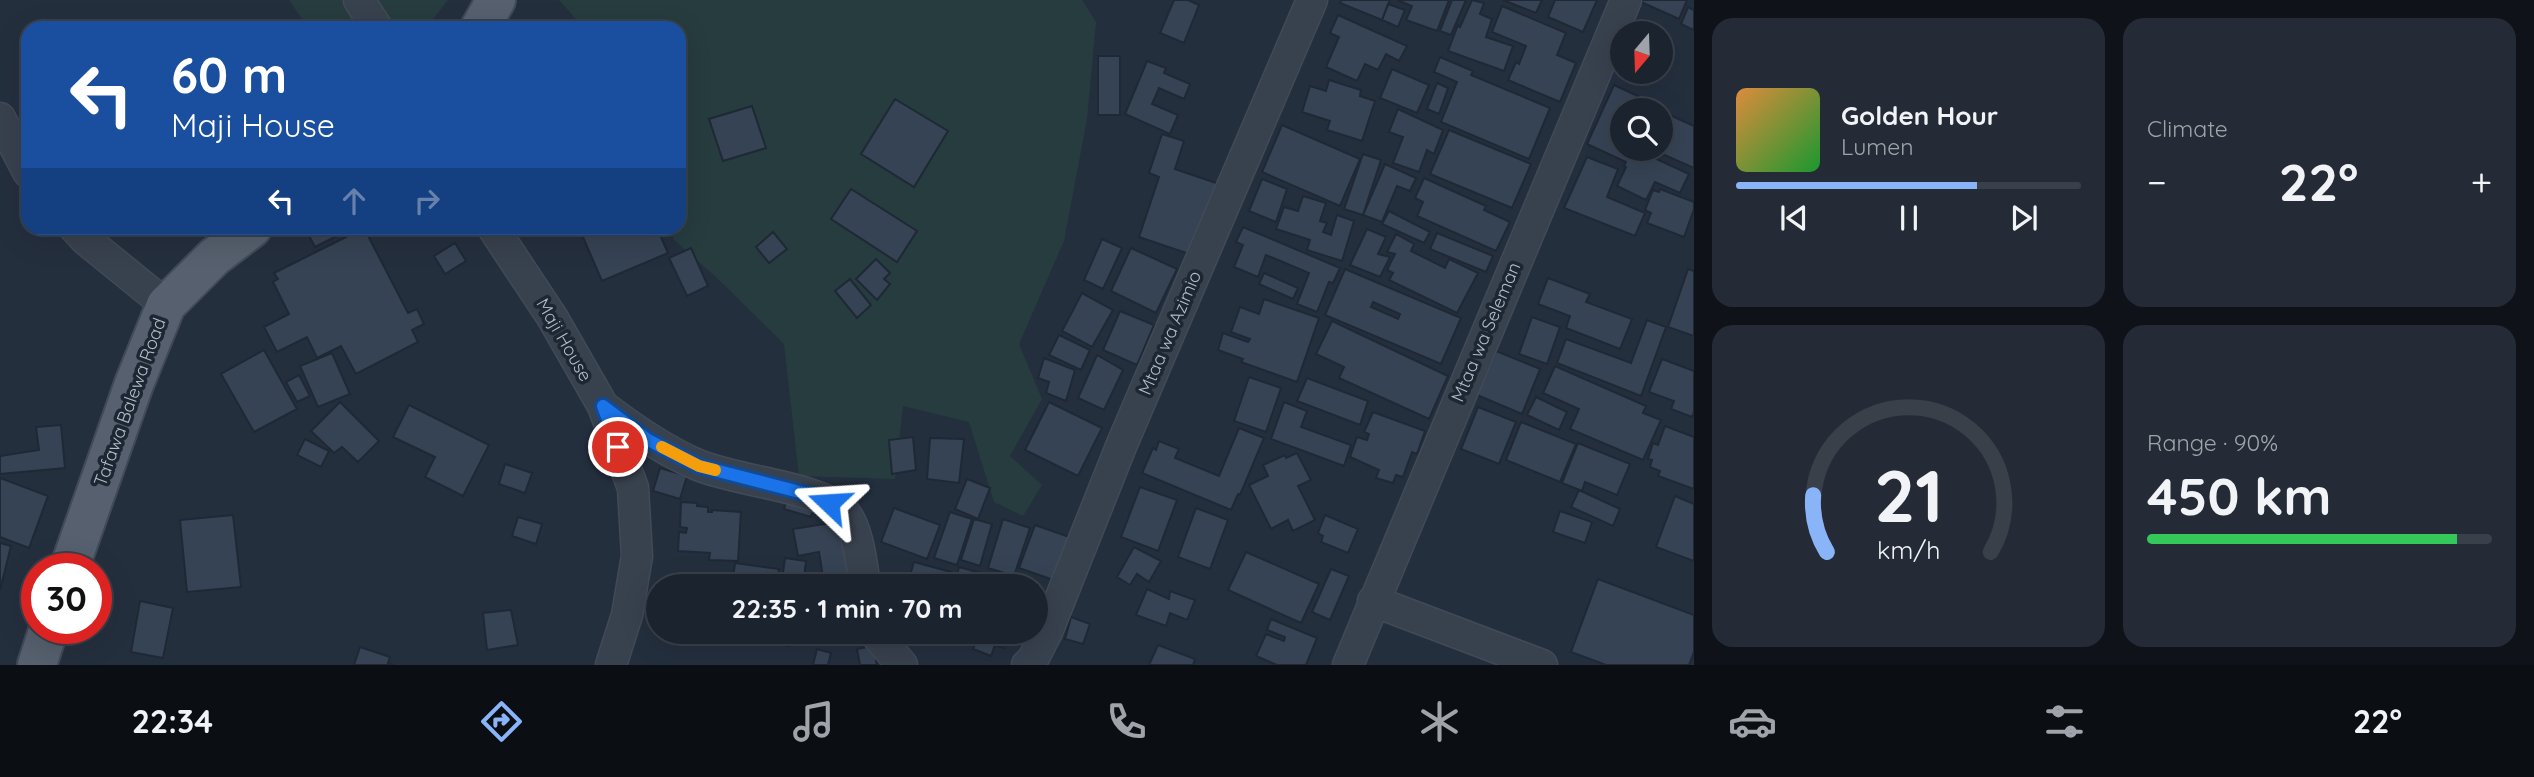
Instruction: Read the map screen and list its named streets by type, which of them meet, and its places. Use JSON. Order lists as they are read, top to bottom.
{
  "streets": {
    "main road": ["Tafawa Balewa Road"],
    "street": ["Mtaa wa Seleman", "Mtaa wa Azimio", "Maji House"]
  },
  "north": "bottom",
  "page": {
    "tile": [
      "Climate",
      ["Range · 90%", "450 km"]
    ],
    "turn": ["60 m", "Maji House"],
    "song": ["Golden Hour", "Lumen"],
    "heat": ["−", "22°", "+"],
    "limit": "30",
    "trip": "22:35 · 1 min · 70 m",
    "tabs": ["22:34", "22°"],
    "gauge": ["21", "km/h"]
  }
}
